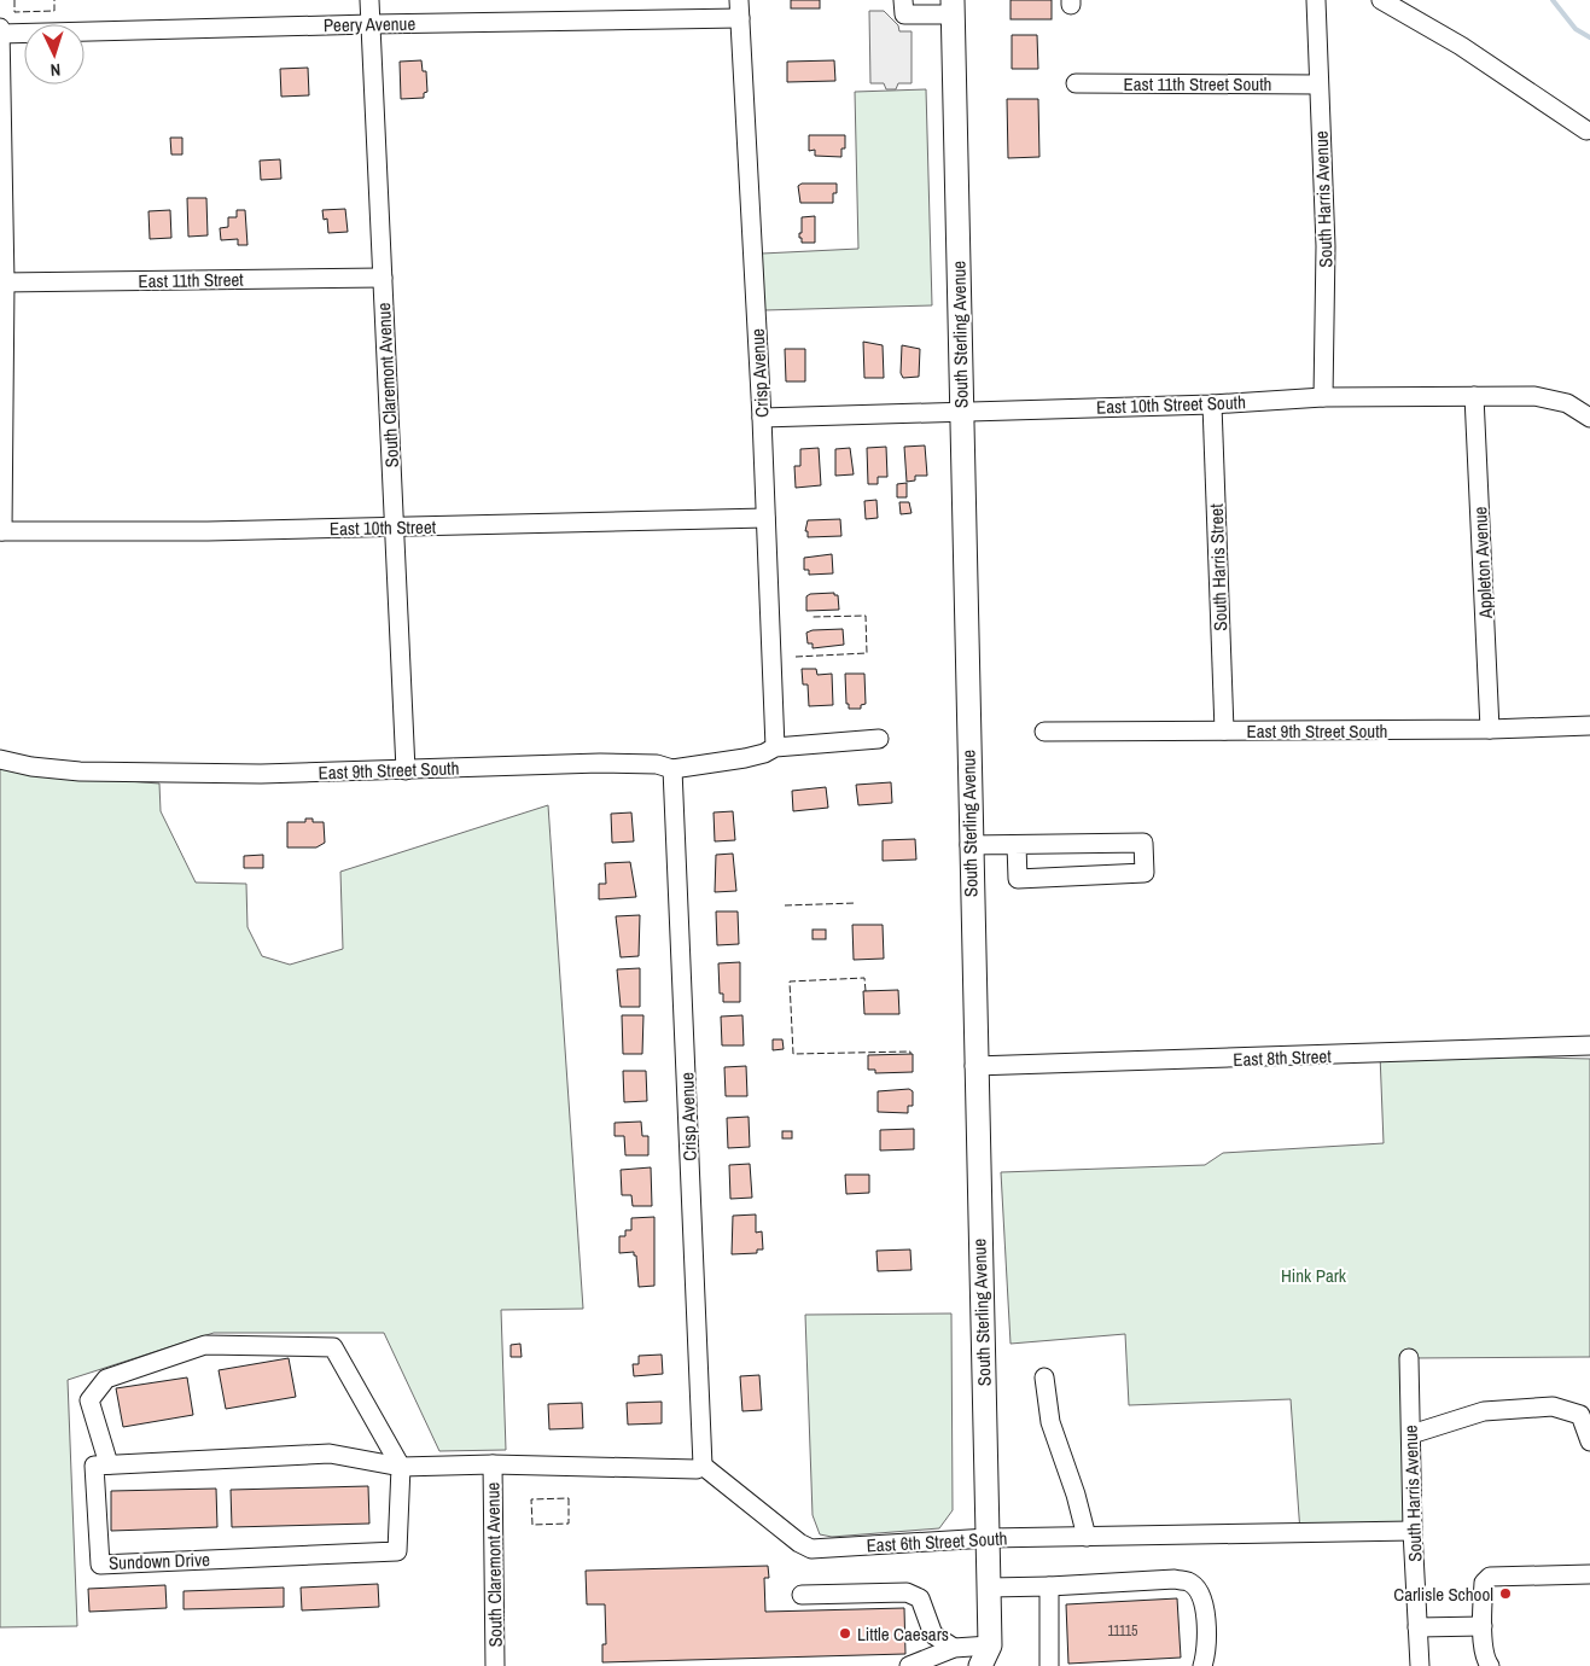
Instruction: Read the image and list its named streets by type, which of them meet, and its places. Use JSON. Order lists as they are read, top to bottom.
{
  "streets": {
    "main road": ["South Sterling Avenue"],
    "street": [
      "Peery Avenue",
      "East 11th Street South",
      "South Harris Avenue",
      "East 11th Street",
      "Crisp Avenue",
      "South Claremont Avenue",
      "East 10th Street South",
      "East 10th Street",
      "Appleton Avenue",
      "South Harris Street",
      "East 9th Street South",
      "East 8th Street",
      "East 6th Street South",
      "Sundown Drive"
    ]
  },
  "crossings": [
    ["Peery Avenue", "Crisp Avenue"],
    ["Peery Avenue", "South Claremont Avenue"],
    ["East 11th Street South", "South Harris Avenue"],
    ["South Harris Avenue", "East 10th Street South"],
    ["South Harris Avenue", "East 6th Street South"],
    ["East 11th Street", "South Claremont Avenue"],
    ["South Sterling Avenue", "East 10th Street South"],
    ["South Sterling Avenue", "East 8th Street"],
    ["South Sterling Avenue", "East 6th Street South"],
    ["Crisp Avenue", "East 10th Street South"],
    ["Crisp Avenue", "East 10th Street"],
    ["Crisp Avenue", "East 9th Street South"],
    ["Crisp Avenue", "East 6th Street South"],
    ["South Claremont Avenue", "East 10th Street"],
    ["South Claremont Avenue", "East 9th Street South"],
    ["East 10th Street South", "Appleton Avenue"],
    ["East 10th Street South", "South Harris Street"],
    ["Appleton Avenue", "East 9th Street South"],
    ["South Harris Street", "East 9th Street South"]
  ],
  "parks": ["Hink Park"],
  "places": ["Carlisle School", "Little Caesars"],
  "house_numbers": ["11115"],
  "north": "bottom"
}
